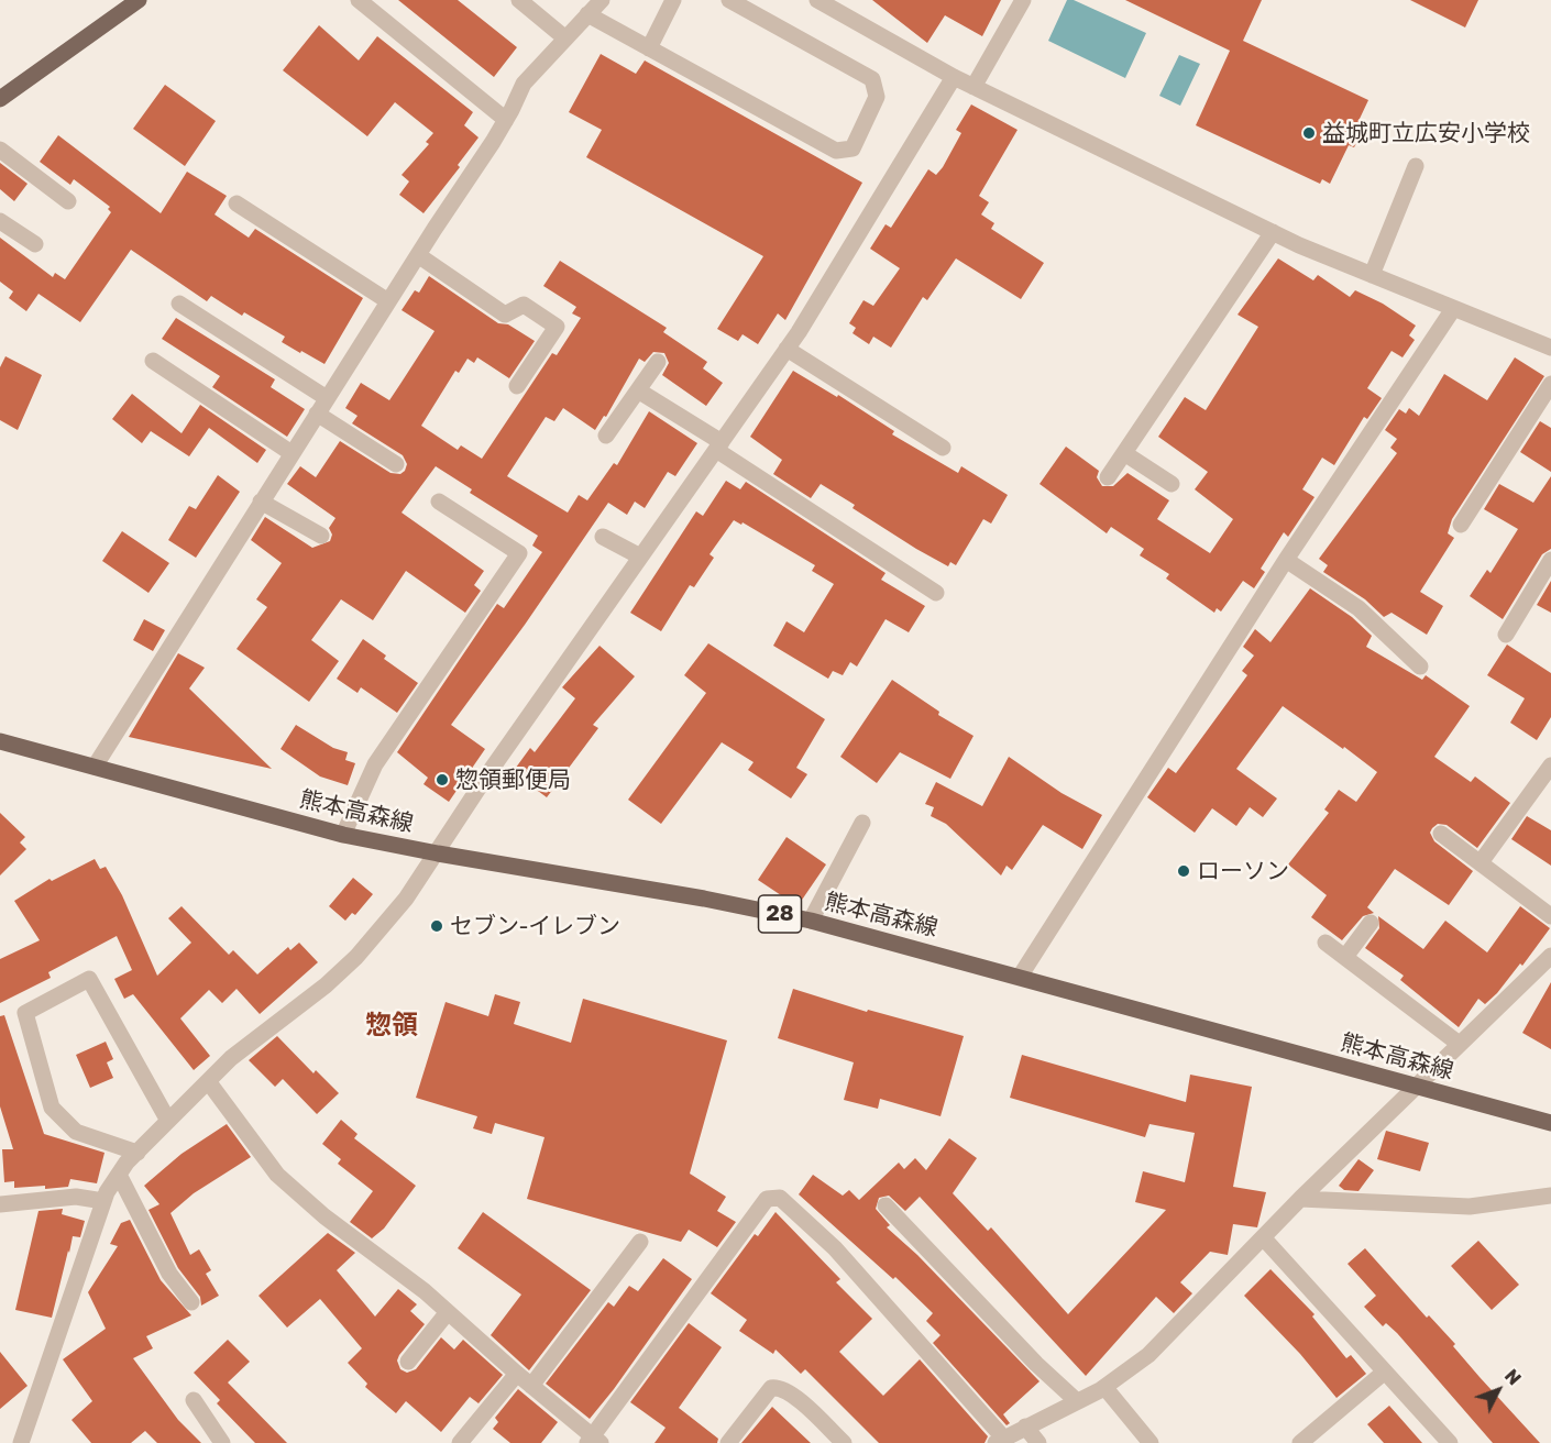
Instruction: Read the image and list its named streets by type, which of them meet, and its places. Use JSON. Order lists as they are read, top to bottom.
{
  "streets": {
    "main road": ["熊本高森線", "28"]
  },
  "districts": ["惣領"],
  "places": [
    "益城町立広安小学校",
    "惣領郵便局",
    "ローソン",
    "セブン-イレブン"
  ],
  "north": "top right"
}
